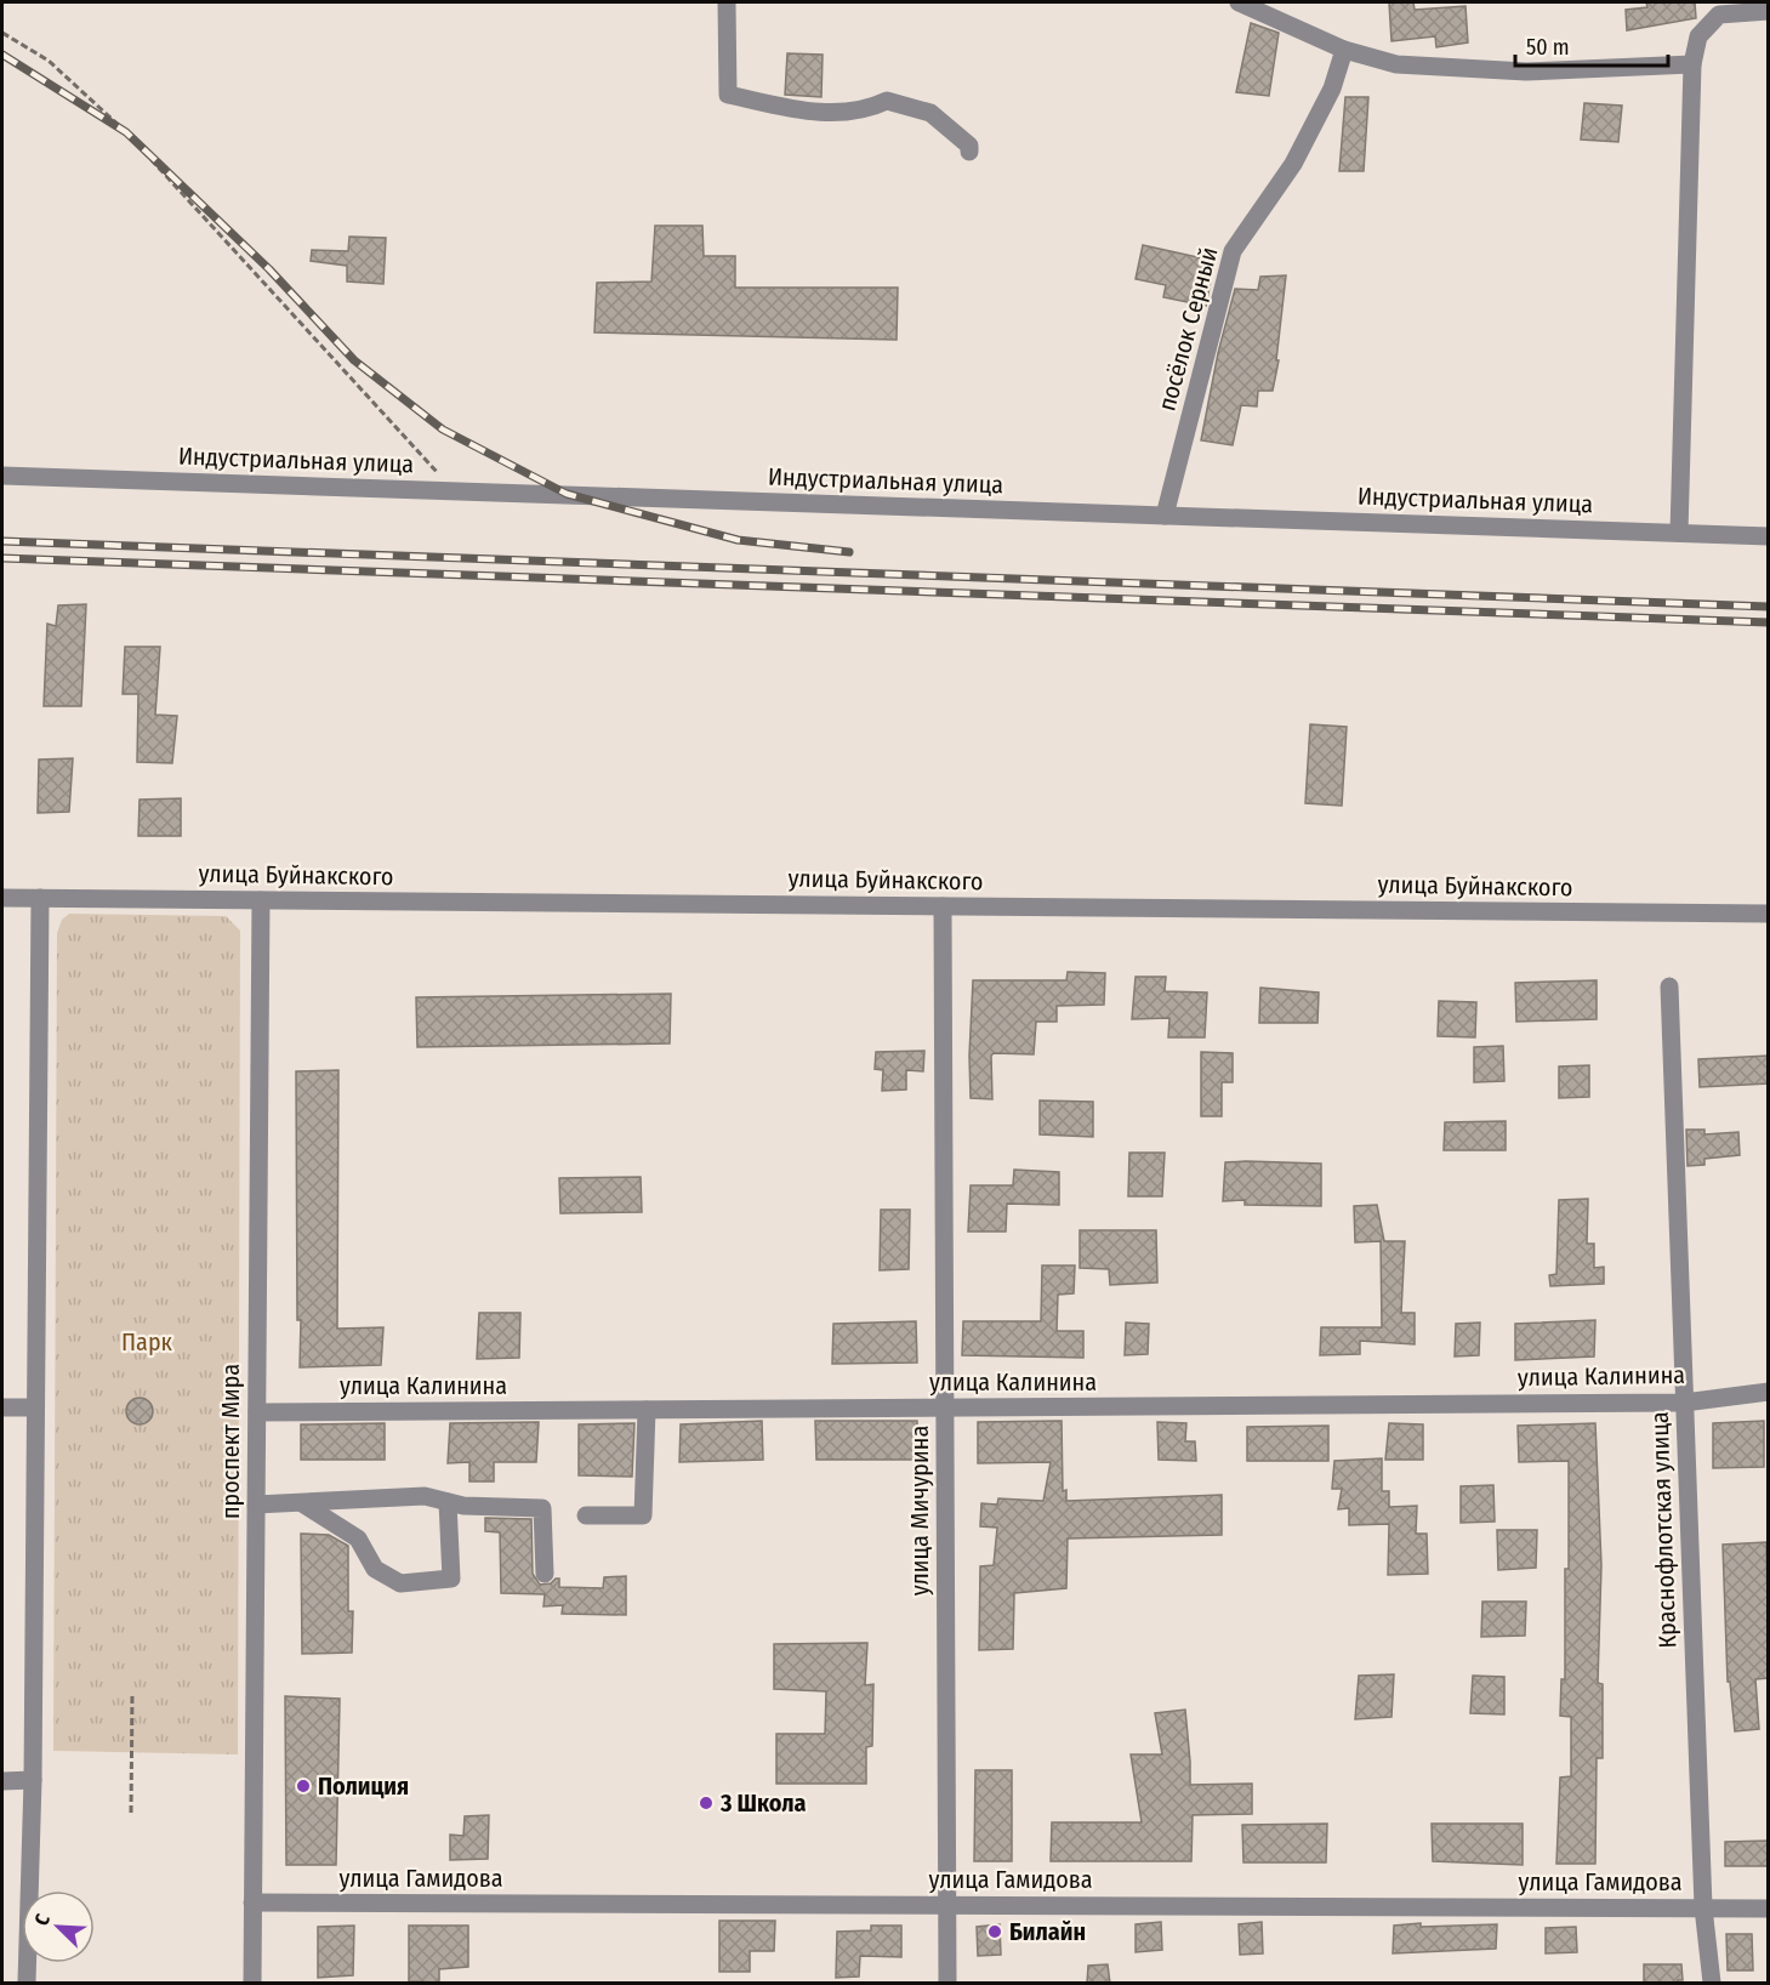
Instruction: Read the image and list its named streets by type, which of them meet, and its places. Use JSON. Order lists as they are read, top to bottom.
{
  "streets": {
    "street": [
      "посёлок Серный",
      "Индустриальная улица",
      "улица Буйнакского",
      "улица Калинина",
      "проспект Мира",
      "улица Мичурина",
      "Краснофлотская улица",
      "улица Гамидова"
    ]
  },
  "crossings": [
    ["посёлок Серный", "Индустриальная улица"],
    ["улица Буйнакского", "проспект Мира"],
    ["улица Буйнакского", "улица Мичурина"],
    ["улица Калинина", "проспект Мира"],
    ["улица Калинина", "улица Мичурина"],
    ["улица Калинина", "Краснофлотская улица"],
    ["проспект Мира", "улица Гамидова"],
    ["улица Мичурина", "улица Гамидова"],
    ["Краснофлотская улица", "улица Гамидова"]
  ],
  "parks": ["Парк"],
  "places": ["Полиция", "3 Школа", "Билайн"],
  "scale_bar": "50 m",
  "north": "top left"
}
